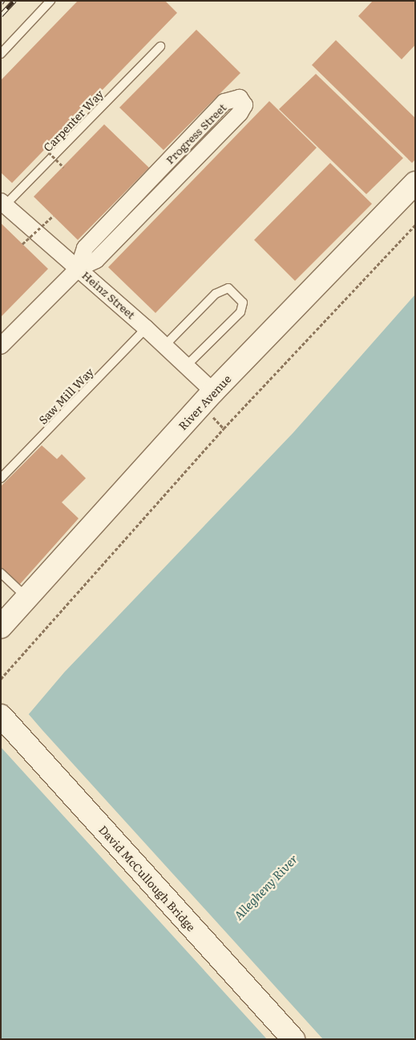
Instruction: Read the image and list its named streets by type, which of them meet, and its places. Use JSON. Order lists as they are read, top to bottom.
{
  "streets": {
    "street": [
      "Progress Street",
      "Heinz Street",
      "River Avenue",
      "David McCullough Bridge"
    ],
    "lane": ["Carpenter Way", "Saw Mill Way"]
  },
  "crossings": [
    ["Carpenter Way", "Heinz Street"],
    ["Progress Street", "Heinz Street"],
    ["Heinz Street", "Saw Mill Way"],
    ["Heinz Street", "River Avenue"]
  ],
  "water": ["Allegheny River"]
}
